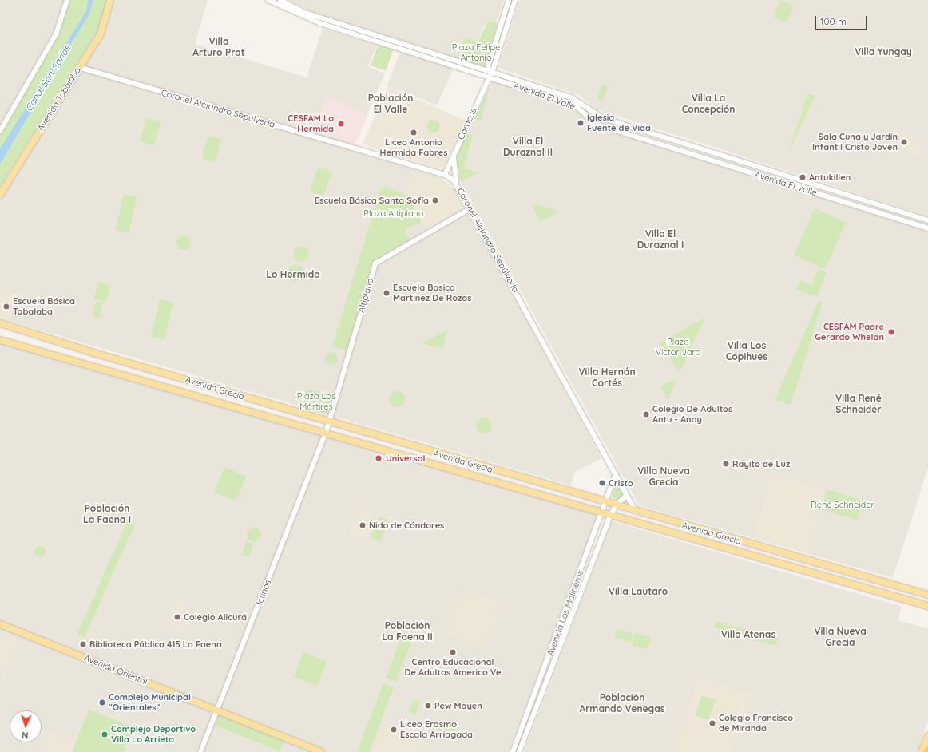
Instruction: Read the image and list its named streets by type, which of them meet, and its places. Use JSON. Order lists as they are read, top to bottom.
{
  "streets": {
    "main road": ["Avenida Tobalaba", "Avenida Grecia", "Avenida Oriental"],
    "street": [
      "Avenida El Valle",
      "Coronel Alejandro Sepúlveda",
      "Caracas",
      "Altiplano",
      "Ictinos",
      "Avenida Los Molineros"
    ]
  },
  "crossings": [
    ["Avenida El Valle", "Caracas"],
    ["Avenida Tobalaba", "Coronel Alejandro Sepúlveda"],
    ["Coronel Alejandro Sepúlveda", "Caracas"],
    ["Coronel Alejandro Sepúlveda", "Altiplano"],
    ["Coronel Alejandro Sepúlveda", "Avenida Grecia"],
    ["Coronel Alejandro Sepúlveda", "Avenida Los Molineros"],
    ["Altiplano", "Avenida Grecia"],
    ["Altiplano", "Ictinos"],
    ["Avenida Grecia", "Ictinos"],
    ["Avenida Grecia", "Avenida Los Molineros"],
    ["Ictinos", "Avenida Oriental"]
  ],
  "districts": [
    "Villa Arturo Prat",
    "Villa Yungay",
    "Población El Valle",
    "Villa La Concepción",
    "Villa El Duraznal II",
    "Villa El Duraznal I",
    "Lo Hermida",
    "Villa Los Copihues",
    "Villa Hernán Cortés",
    "Villa René Schneider",
    "Villa Nueva Grecia",
    "Población La Faena I",
    "Villa Lautaro",
    "Población La Faena II",
    "Villa Nueva Grecia",
    "Villa Atenas",
    "Población Armando Venegas"
  ],
  "water": ["Canal San Carlos"],
  "parks": [
    "Plaza Felipe Antonio",
    "Plaza Altiplano",
    "Plaza Víctor Jara",
    "Plaza Los Mártires",
    "René Schneider"
  ],
  "places": [
    "Iglesia Fuente de Vida",
    "CESFAM Lo Hermida",
    "Liceo Antonio Hermida Fabres",
    "Sala Cuna y Jardín Infantil Cristo Joven",
    "Antukillen",
    "Escuela Básica Santa Sofía",
    "Escuela Basica Martinez De Rozas",
    "Escuela Básica Tobalaba",
    "CESFAM Padre Gerardo Whelan",
    "Colegio De Adultos Antu - Anay",
    "Universal",
    "Rayito de Luz",
    "Cristo",
    "Nido de Cóndores",
    "Colegio Alicurá",
    "Biblioteca Pública 415 La Faena",
    "Centro Educacional De Adultos Americo Ve",
    "Complejo Municipal \"Orientales\"",
    "Pew Mayen",
    "Colegio Francisco de Miranda",
    "Liceo Erasmo Escala Arriagada",
    "Complejo Deportivo Villa Lo Arrieta"
  ],
  "scale_bar": "100 m",
  "north": "bottom"
}
